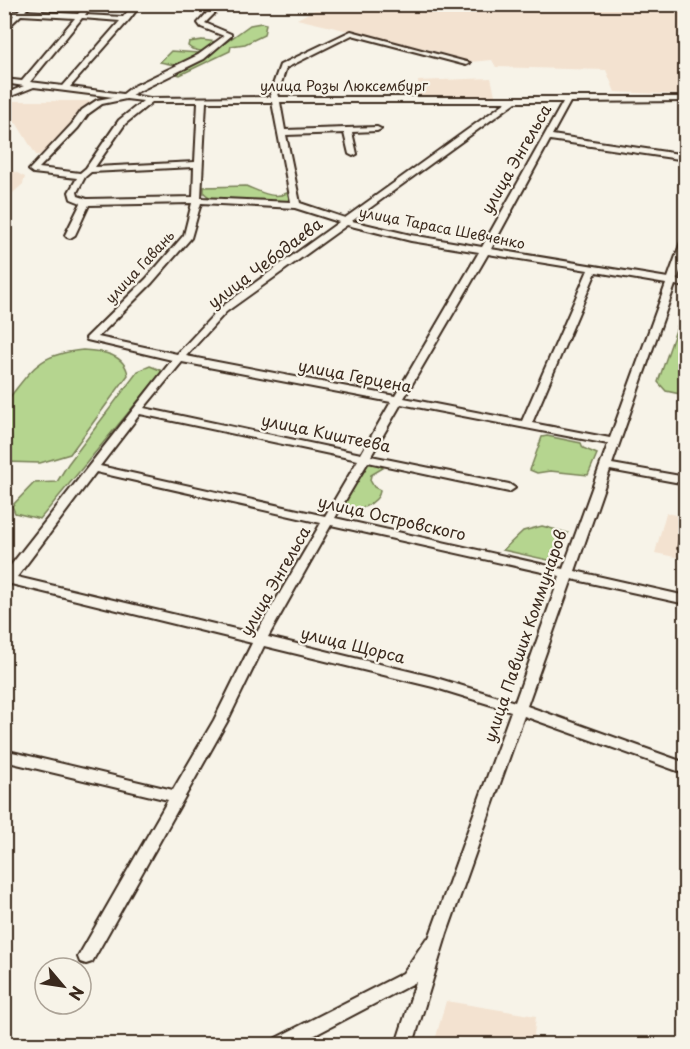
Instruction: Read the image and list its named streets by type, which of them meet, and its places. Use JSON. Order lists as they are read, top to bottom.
{
  "streets": {
    "street": [
      "улица Розы Люксембург",
      "улица Энгельса",
      "улица Тараса Шевченко",
      "улица Чебодаева",
      "улица Гавань",
      "улица Герцена",
      "улица Киштеева",
      "улица Островского",
      "улица Павших Коммунаров",
      "улица Щорса"
    ]
  },
  "crossings": [
    ["улица Розы Люксембург", "улица Энгельса"],
    ["улица Розы Люксембург", "улица Чебодаева"],
    ["улица Розы Люксембург", "улица Гавань"],
    ["улица Энгельса", "улица Тараса Шевченко"],
    ["улица Энгельса", "улица Герцена"],
    ["улица Энгельса", "улица Киштеева"],
    ["улица Энгельса", "улица Островского"],
    ["улица Энгельса", "улица Щорса"],
    ["улица Тараса Шевченко", "улица Чебодаева"],
    ["улица Тараса Шевченко", "улица Гавань"],
    ["улица Тараса Шевченко", "улица Павших Коммунаров"],
    ["улица Чебодаева", "улица Герцена"],
    ["улица Чебодаева", "улица Киштеева"],
    ["улица Чебодаева", "улица Островского"],
    ["улица Чебодаева", "улица Щорса"],
    ["улица Гавань", "улица Герцена"],
    ["улица Герцена", "улица Павших Коммунаров"],
    ["улица Островского", "улица Павших Коммунаров"],
    ["улица Павших Коммунаров", "улица Щорса"]
  ],
  "north": "bottom right"
}
